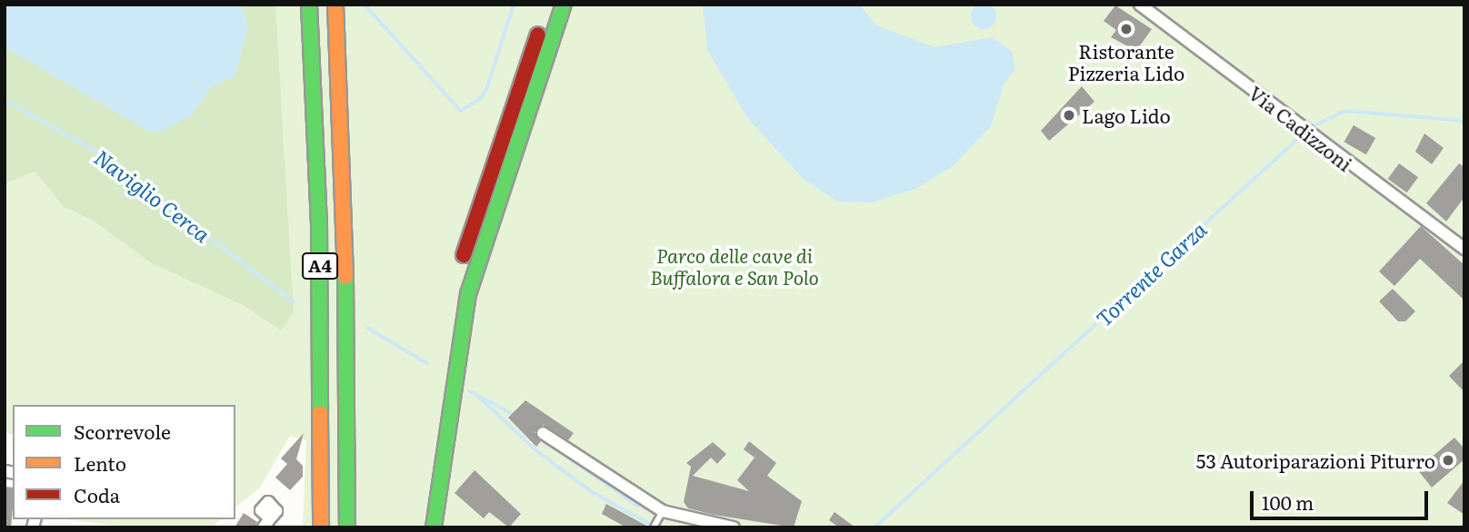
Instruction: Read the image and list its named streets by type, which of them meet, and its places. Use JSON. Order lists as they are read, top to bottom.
{
  "streets": {
    "highway": ["A4"],
    "street": ["Via Cadizzoni"]
  },
  "water": ["Naviglio Cerca", "Torrente Garza"],
  "parks": ["Parco delle cave di Buffalora e San Polo"],
  "places": ["Ristorante Pizzeria Lido", "Lago Lido", "53 Autoriparazioni Piturro"],
  "legend": ["Scorrevole", "Lento", "Coda"],
  "scale_bar": "100 m"
}
